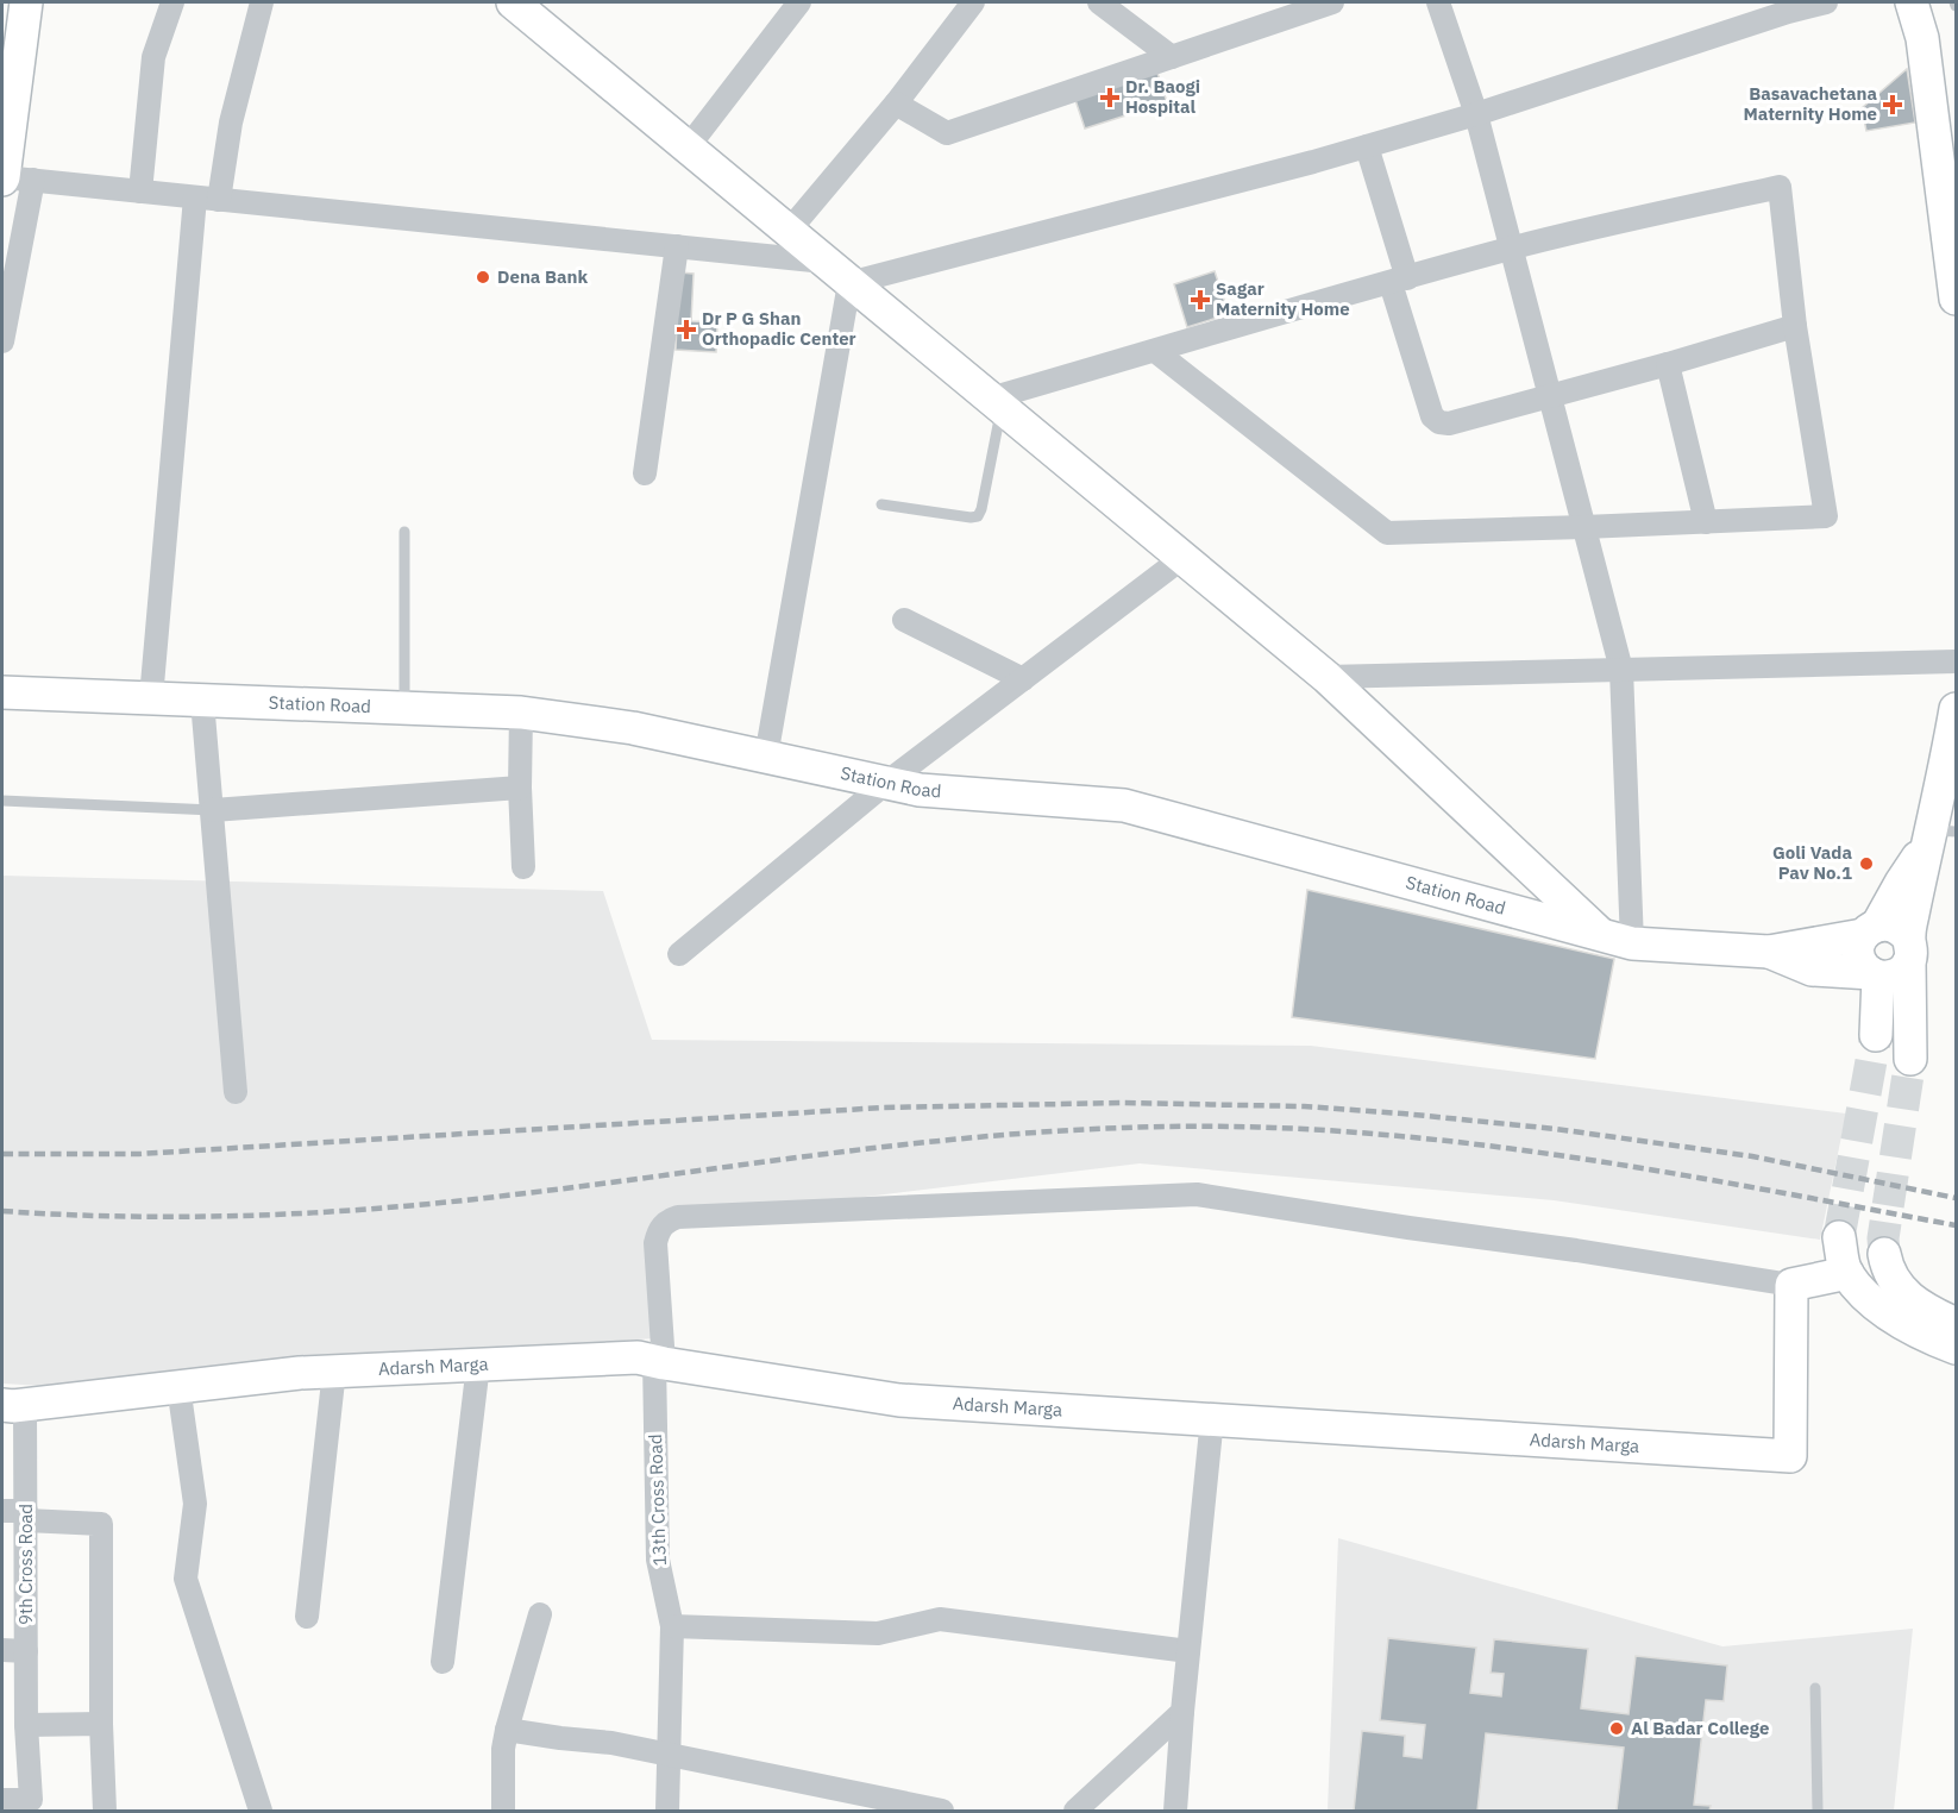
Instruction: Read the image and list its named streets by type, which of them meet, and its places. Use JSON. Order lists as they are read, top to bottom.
{
  "streets": {
    "main road": ["Station Road", "Adarsh Marga"],
    "street": ["13th Cross Road", "9th Cross Road"]
  },
  "crossings": [
    ["Adarsh Marga", "13th Cross Road"],
    ["Adarsh Marga", "9th Cross Road"]
  ],
  "places": {
    "health": [
      "Dr. Baogi Hospital",
      "Basavachetana Maternity Home",
      "Sagar Maternity Home",
      "Dr P G Shan Orthopadic Center"
    ],
    "other": ["Dena Bank", "Goli Vada Pav No.1", "Al Badar College"]
  }
}
